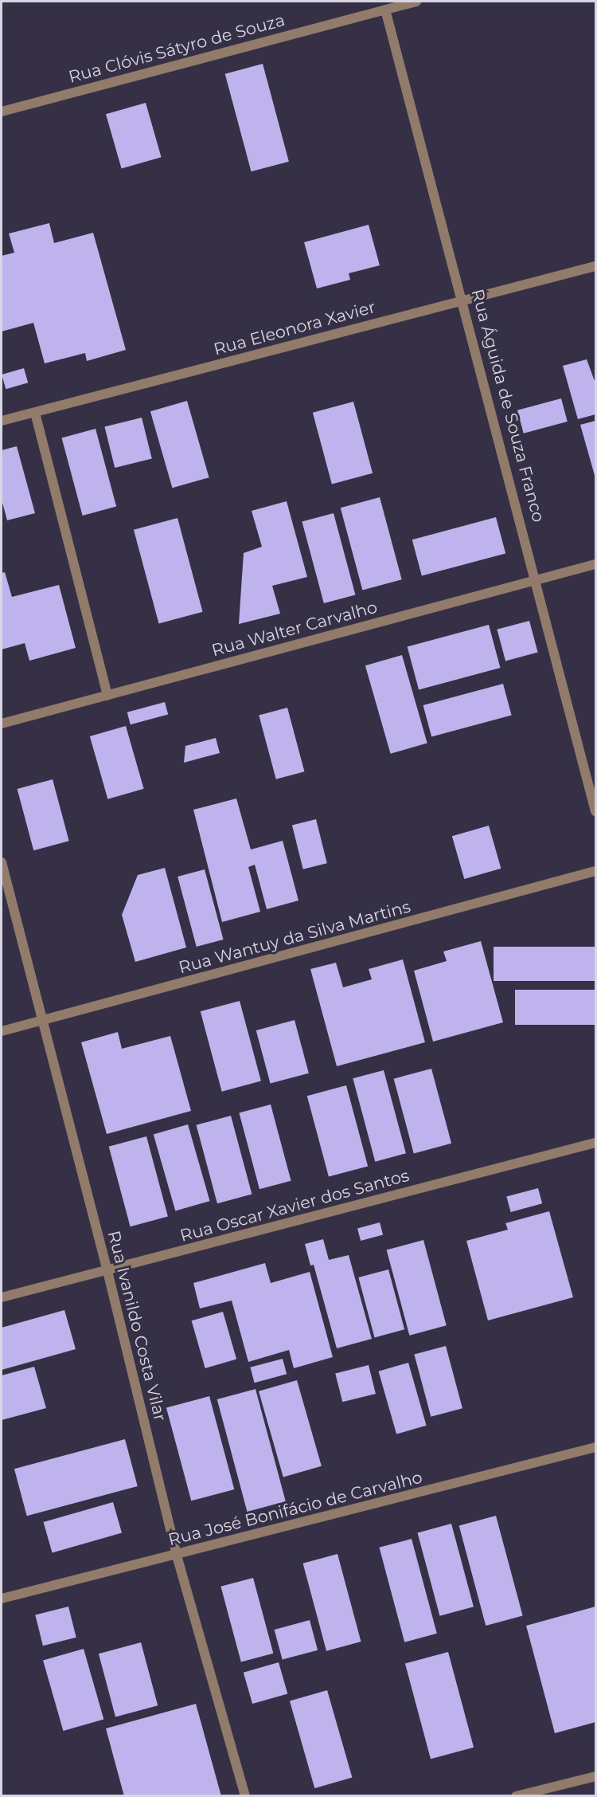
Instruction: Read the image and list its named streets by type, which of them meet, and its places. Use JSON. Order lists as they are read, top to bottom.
{
  "streets": {
    "street": [
      "Rua Clóvis Sátyro de Souza",
      "Rua Eleonora Xavier",
      "Rua Águida de Souza Franco",
      "Rua Walter Carvalho",
      "Rua Wantuy da Silva Martins",
      "Rua Oscar Xavier dos Santos",
      "Rua Ivanildo Costa Vilar",
      "Rua José Bonifácio de Carvalho"
    ]
  },
  "crossings": [
    ["Rua Clóvis Sátyro de Souza", "Rua Águida de Souza Franco"],
    ["Rua Eleonora Xavier", "Rua Águida de Souza Franco"],
    ["Rua Águida de Souza Franco", "Rua Walter Carvalho"],
    ["Rua Wantuy da Silva Martins", "Rua Ivanildo Costa Vilar"],
    ["Rua Oscar Xavier dos Santos", "Rua Ivanildo Costa Vilar"],
    ["Rua Ivanildo Costa Vilar", "Rua José Bonifácio de Carvalho"]
  ]
}
